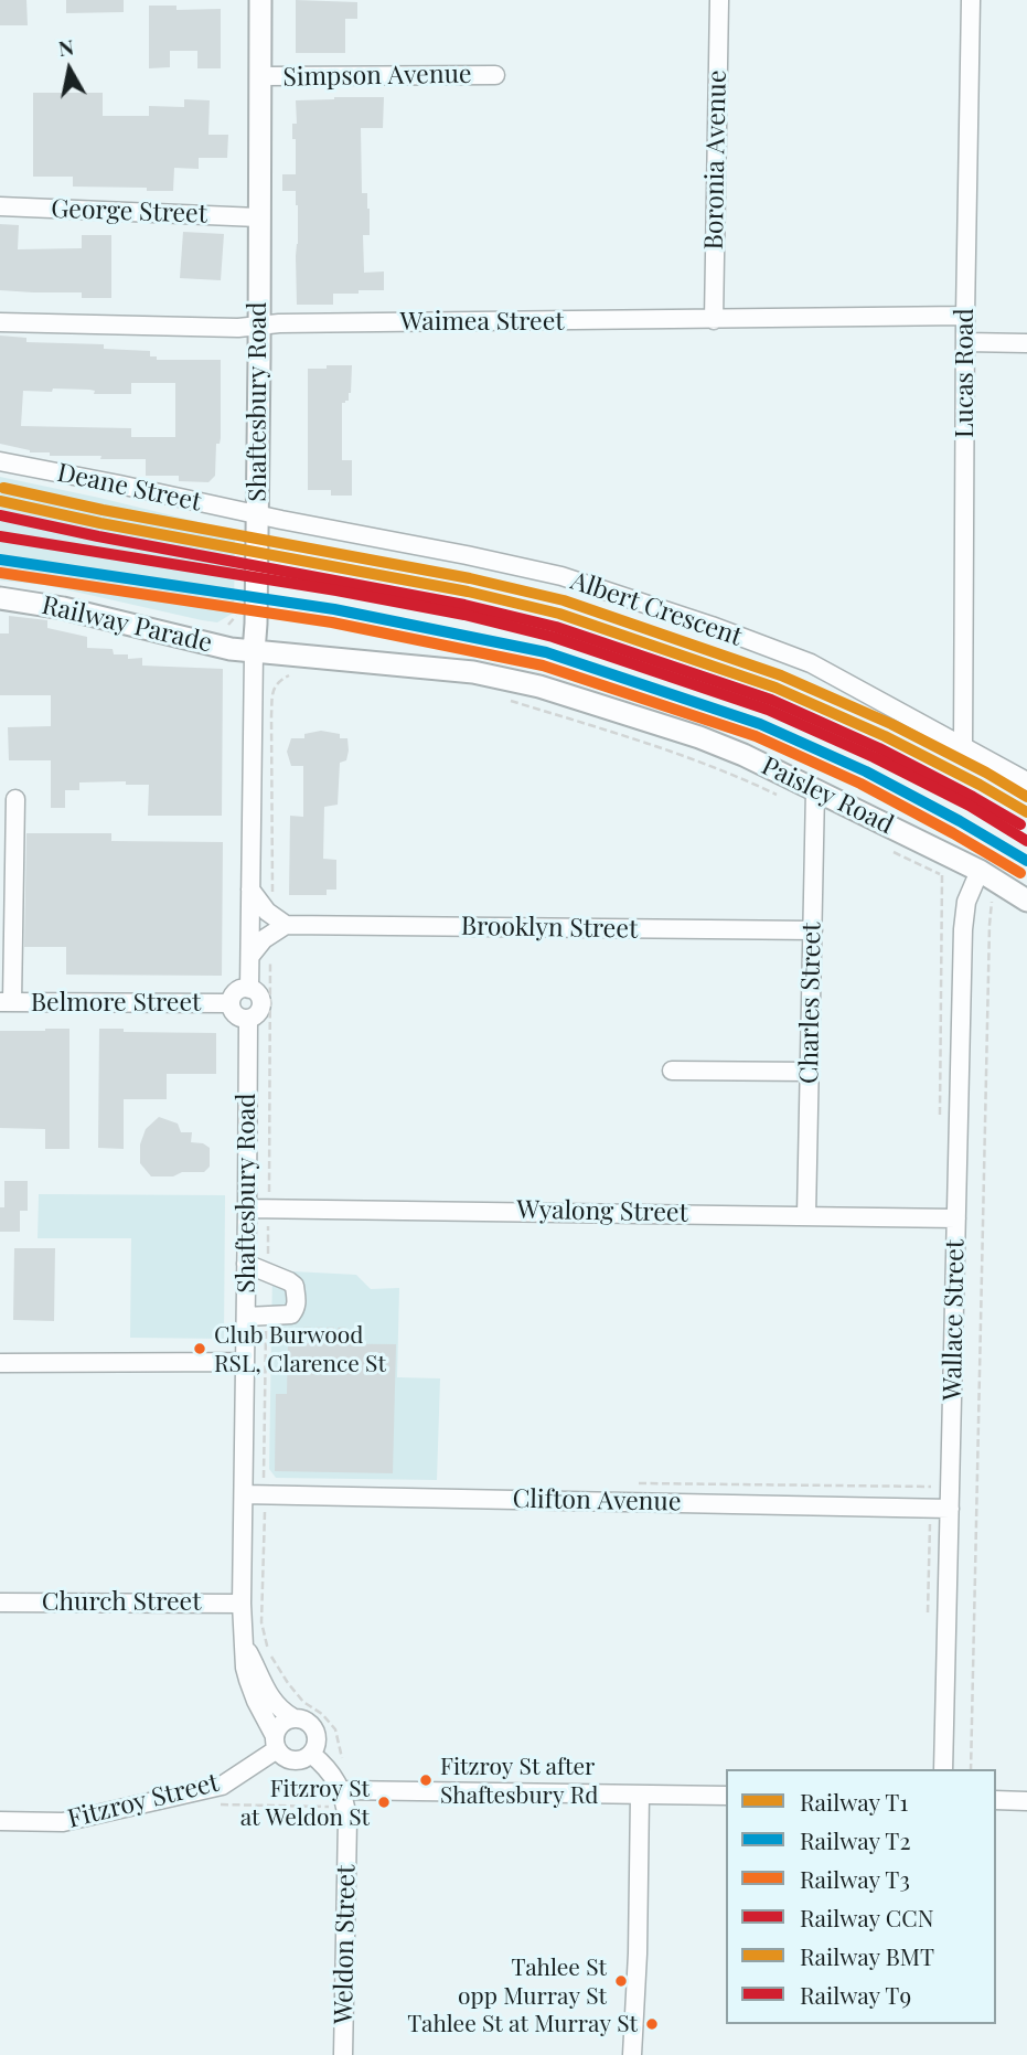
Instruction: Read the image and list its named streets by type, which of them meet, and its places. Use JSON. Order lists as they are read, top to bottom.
{
  "streets": {
    "main road": ["Shaftesbury Road", "Railway Parade", "Paisley Road"],
    "street": [
      "Simpson Avenue",
      "Boronia Avenue",
      "George Street",
      "Waimea Street",
      "Lucas Road",
      "Deane Street",
      "Albert Crescent",
      "Brooklyn Street",
      "Belmore Street",
      "Charles Street",
      "Wyalong Street",
      "Wallace Street",
      "Clifton Avenue",
      "Church Street",
      "Fitzroy Street",
      "Weldon Street"
    ]
  },
  "crossings": [
    ["Simpson Avenue", "Shaftesbury Road"],
    ["Boronia Avenue", "Waimea Street"],
    ["George Street", "Shaftesbury Road"],
    ["Waimea Street", "Lucas Road"],
    ["Waimea Street", "Shaftesbury Road"],
    ["Lucas Road", "Albert Crescent"],
    ["Shaftesbury Road", "Deane Street"],
    ["Shaftesbury Road", "Albert Crescent"],
    ["Shaftesbury Road", "Railway Parade"],
    ["Shaftesbury Road", "Paisley Road"],
    ["Shaftesbury Road", "Belmore Street"],
    ["Shaftesbury Road", "Wyalong Street"],
    ["Shaftesbury Road", "Clifton Avenue"],
    ["Shaftesbury Road", "Church Street"],
    ["Shaftesbury Road", "Fitzroy Street"],
    ["Shaftesbury Road", "Weldon Street"],
    ["Deane Street", "Albert Crescent"],
    ["Railway Parade", "Paisley Road"],
    ["Paisley Road", "Charles Street"],
    ["Paisley Road", "Wallace Street"],
    ["Brooklyn Street", "Charles Street"],
    ["Charles Street", "Wyalong Street"],
    ["Wyalong Street", "Wallace Street"],
    ["Wallace Street", "Clifton Avenue"],
    ["Fitzroy Street", "Weldon Street"]
  ],
  "places": [
    "Club Burwood RSL, Clarence St",
    "Fitzroy St after Shaftesbury Rd",
    "Fitzroy St at Weldon St",
    "Tahlee St opp Murray St",
    "Tahlee St at Murray St"
  ],
  "lines": [
    "rail line BMT",
    "rail line T1",
    "rail line CCN",
    "rail line T9",
    "rail line T2",
    "rail line T3"
  ],
  "legend": [
    "Railway T1",
    "Railway T2",
    "Railway T3",
    "Railway CCN",
    "Railway BMT",
    "Railway T9"
  ],
  "north": "top"
}
